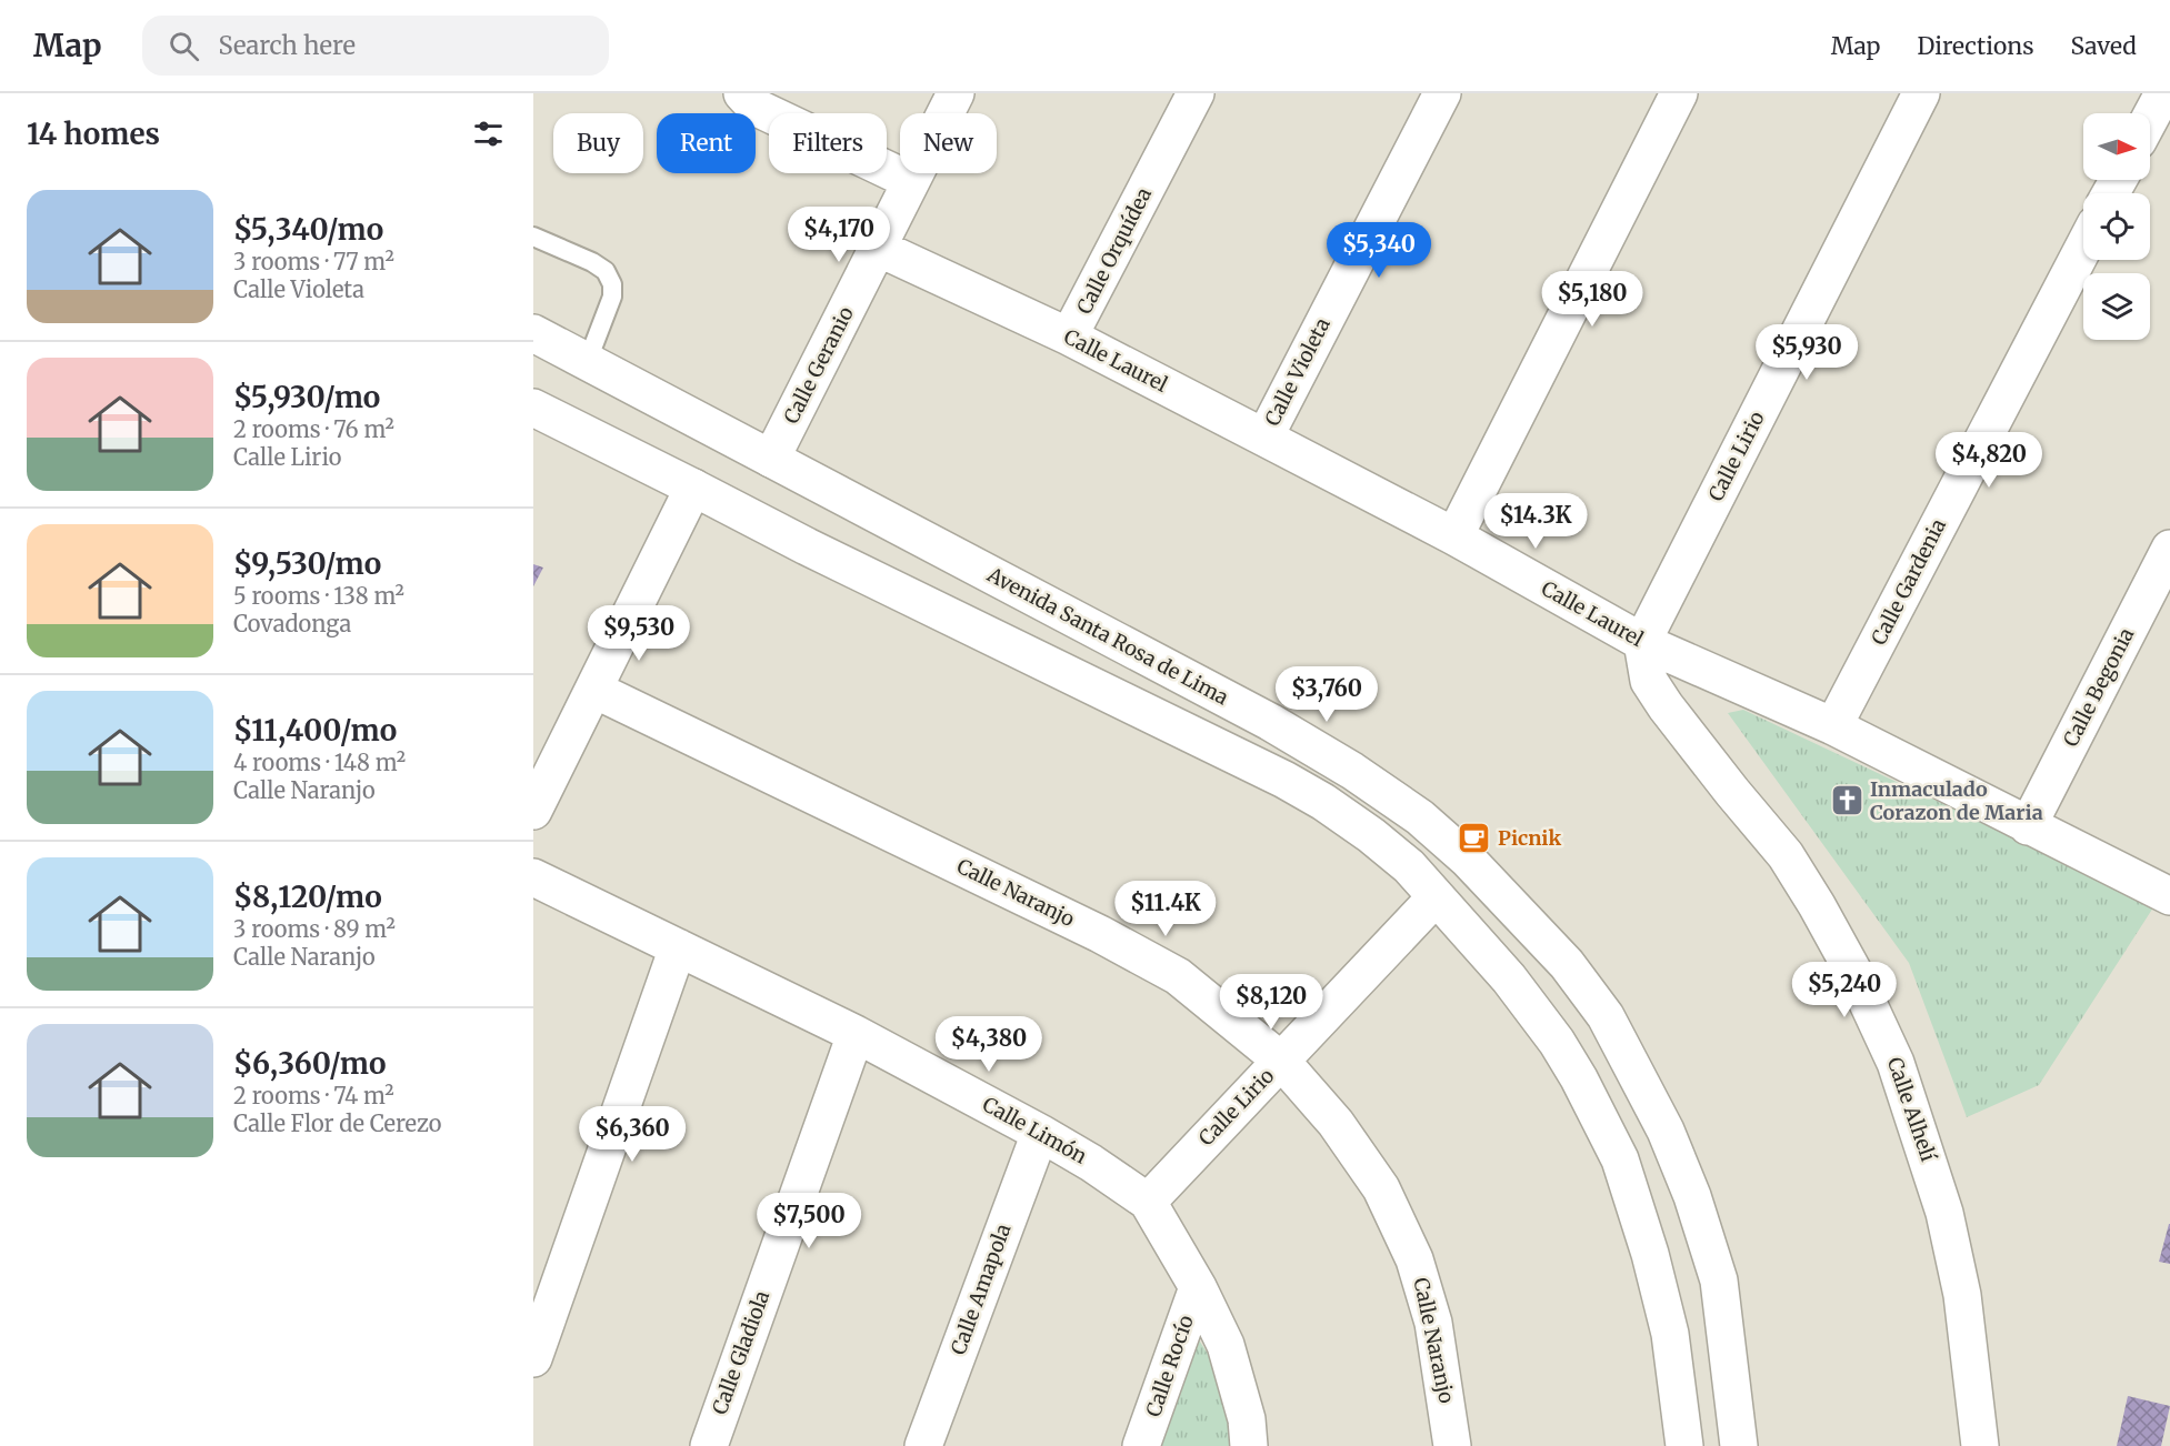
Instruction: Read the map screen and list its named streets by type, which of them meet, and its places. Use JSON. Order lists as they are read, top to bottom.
{
  "streets": {
    "street": [
      "Calle Orquídea",
      "Calle Laurel",
      "Calle Geranio",
      "Calle Violeta",
      "Calle Lirio",
      "Calle Gardenia",
      "Avenida Santa Rosa de Lima",
      "Calle Begonia",
      "Calle Naranjo",
      "Calle Alhelí",
      "Calle Limón",
      "Calle Amapola",
      "Calle Gladiola",
      "Calle Rocío"
    ]
  },
  "crossings": [
    ["Calle Orquídea", "Calle Laurel"],
    ["Calle Laurel", "Calle Geranio"],
    ["Calle Laurel", "Calle Violeta"],
    ["Calle Laurel", "Calle Lirio"],
    ["Calle Laurel", "Calle Gardenia"],
    ["Calle Laurel", "Calle Begonia"],
    ["Calle Laurel", "Calle Alhelí"],
    ["Calle Geranio", "Avenida Santa Rosa de Lima"],
    ["Calle Lirio", "Calle Naranjo"],
    ["Calle Lirio", "Calle Alhelí"],
    ["Calle Lirio", "Calle Limón"],
    ["Calle Limón", "Calle Amapola"],
    ["Calle Limón", "Calle Gladiola"],
    ["Calle Limón", "Calle Rocío"]
  ],
  "places": {
    "church": ["Inmaculado Corazon de Maria"],
    "cafe": ["Picnik"]
  },
  "north": "right",
  "page": {
    "header": "Map",
    "search": "Search here",
    "nav": ["Map", "Directions", "Saved"],
    "heading": "14 homes",
    "chip": [
      "Buy",
      "Rent",
      "Filters",
      "New"
    ],
    "list": [
      {
        "name": "$5,340/mo",
        "note": "3 rooms · 77 m² · Calle Violeta"
      },
      {
        "name": "$5,930/mo",
        "note": "2 rooms · 76 m² · Calle Lirio"
      },
      {
        "name": "$9,530/mo",
        "note": "5 rooms · 138 m² · Covadonga"
      },
      {
        "name": "$11,400/mo",
        "note": "4 rooms · 148 m² · Calle Naranjo"
      },
      {
        "name": "$8,120/mo",
        "note": "3 rooms · 89 m² · Calle Naranjo"
      },
      {
        "name": "$6,360/mo",
        "note": "2 rooms · 74 m² · Calle Flor de Cerezo"
      }
    ],
    "price": [
      "$4,170",
      "$5,340",
      "$5,180",
      "$5,930",
      "$4,820",
      "$14.3K",
      "$9,530",
      "$3,760",
      "$11.4K",
      "$5,240",
      "$8,120",
      "$4,380",
      "$6,360",
      "$7,500"
    ]
  }
}
